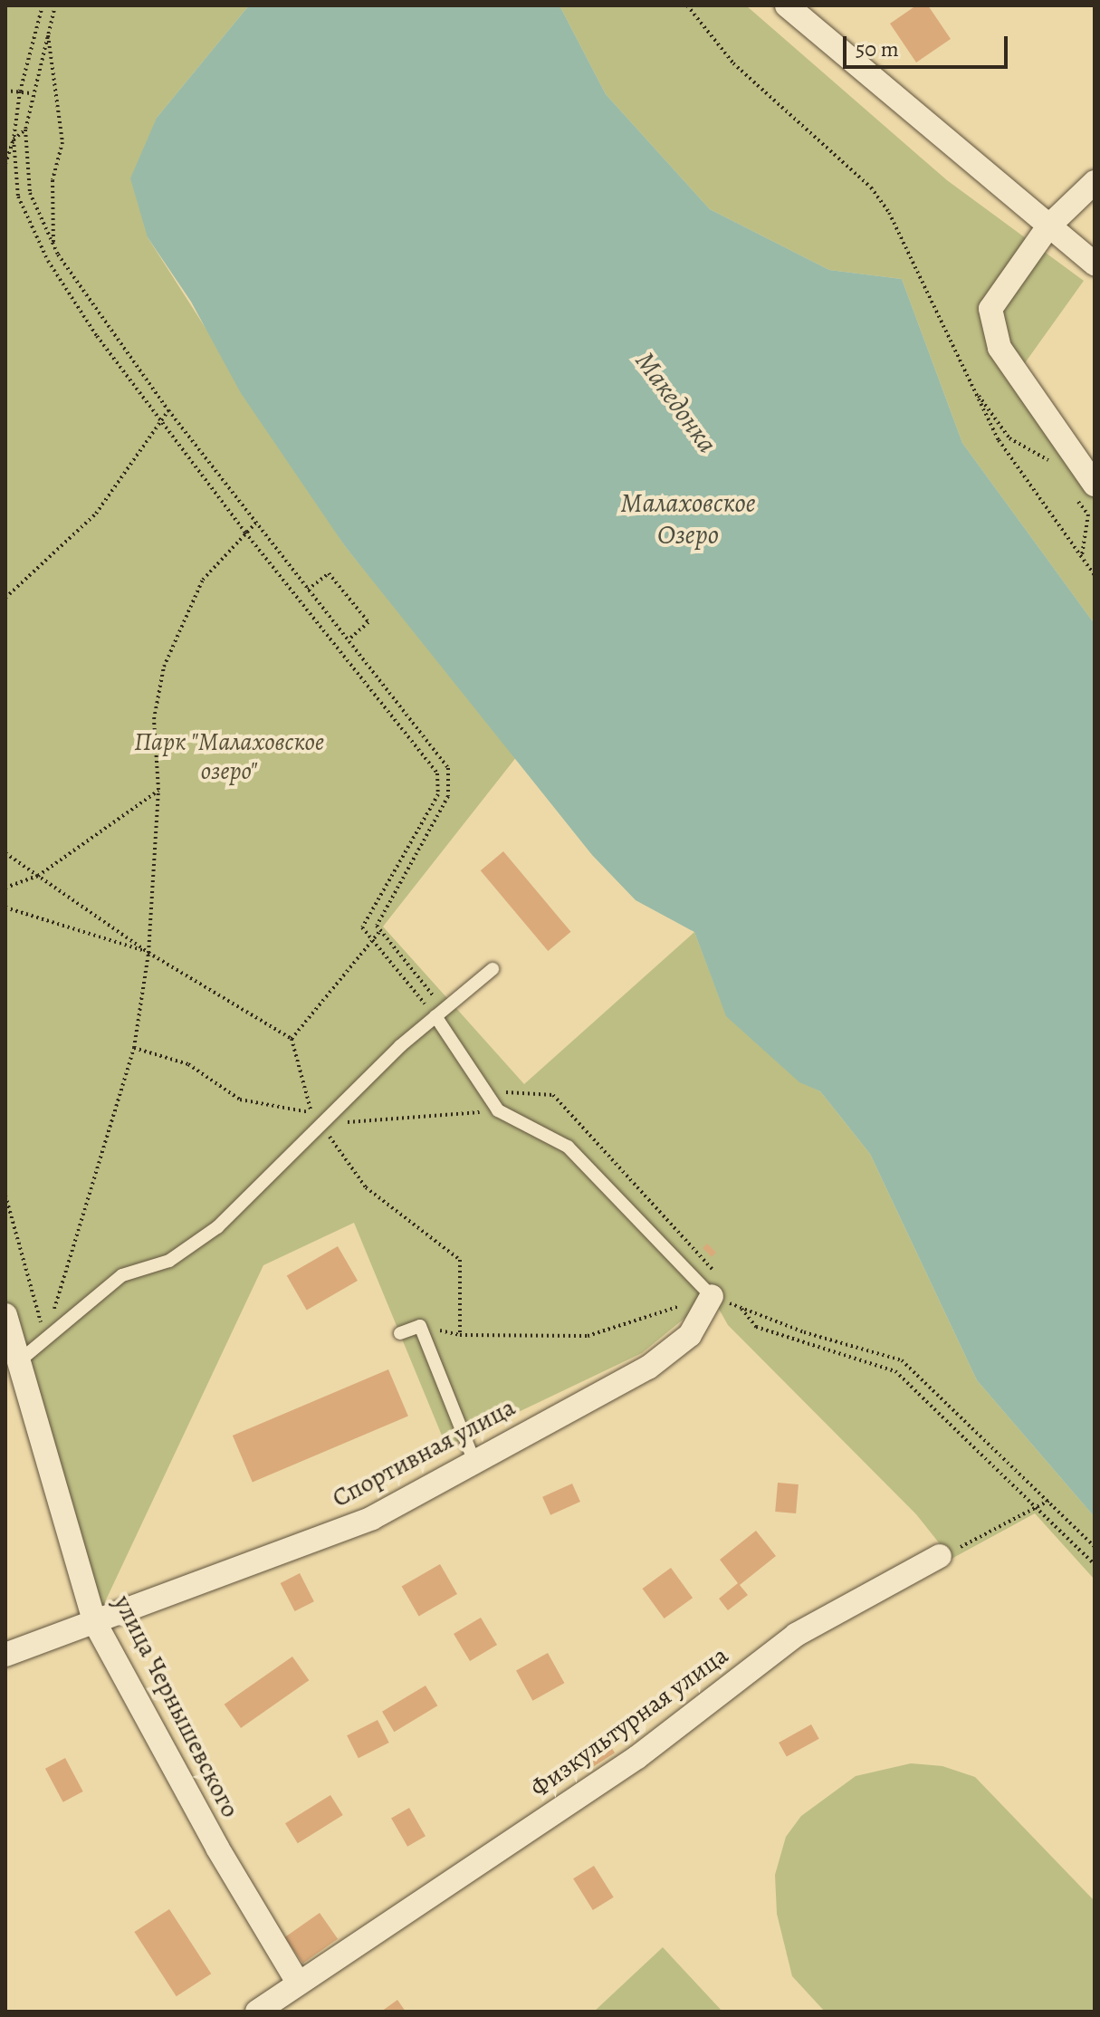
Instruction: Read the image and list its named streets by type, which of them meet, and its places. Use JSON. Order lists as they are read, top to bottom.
{
  "streets": {
    "street": ["Спортивная улица", "улица Чернышевского", "Физкультурная улица"]
  },
  "crossings": [
    ["Спортивная улица", "улица Чернышевского"],
    ["улица Чернышевского", "Физкультурная улица"]
  ],
  "water": ["Македонка", "Малаховское Озеро"],
  "parks": ["Парк \"Малаховское озеро\""],
  "scale_bar": "50 m"
}
